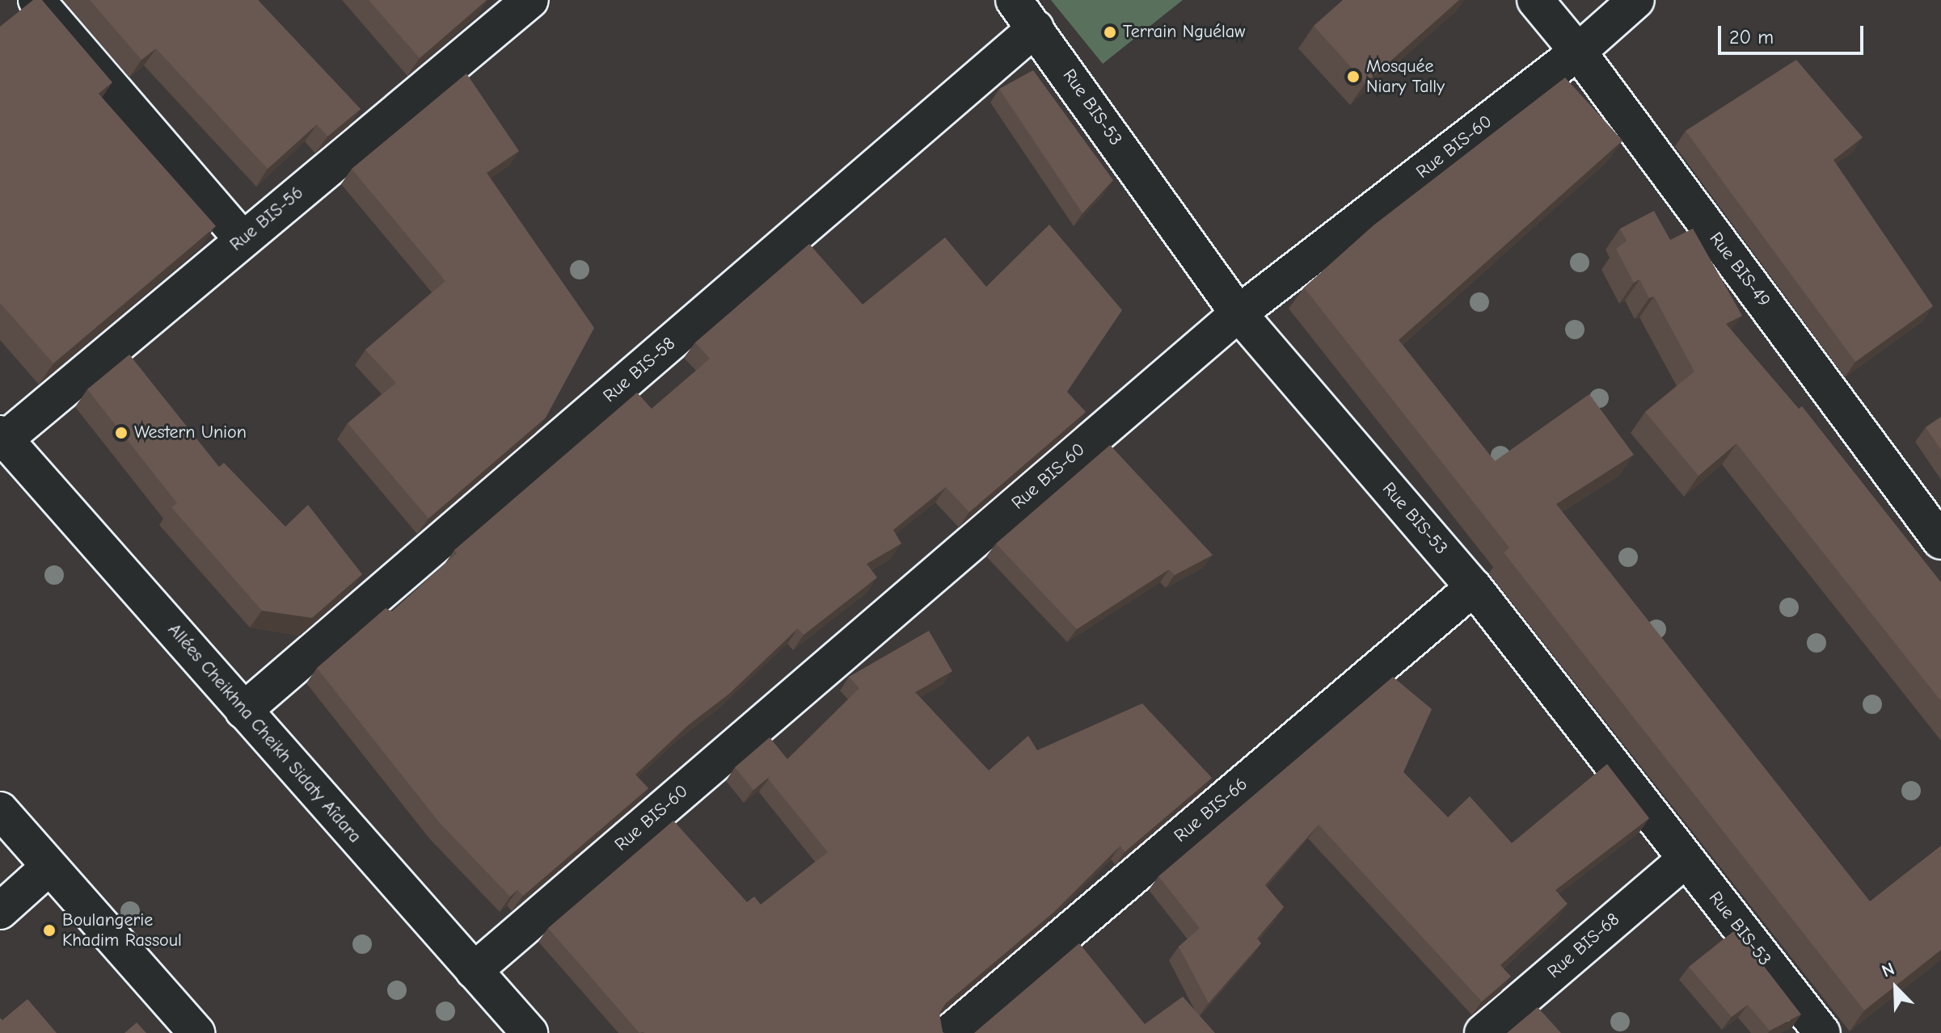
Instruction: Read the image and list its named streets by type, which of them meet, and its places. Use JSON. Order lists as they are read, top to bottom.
{
  "streets": {
    "street": [
      "Rue BIS-53",
      "Rue BIS-60",
      "Rue BIS-56",
      "Rue BIS-49",
      "Rue BIS-58",
      "Allées Cheikhna Cheikh Sidaty Aîdara",
      "Rue BIS-66",
      "Rue BIS-68"
    ]
  },
  "crossings": [
    ["Rue BIS-53", "Rue BIS-60"],
    ["Rue BIS-53", "Rue BIS-58"],
    ["Rue BIS-53", "Rue BIS-66"],
    ["Rue BIS-53", "Rue BIS-68"],
    ["Rue BIS-60", "Rue BIS-49"],
    ["Rue BIS-60", "Allées Cheikhna Cheikh Sidaty Aîdara"],
    ["Rue BIS-56", "Allées Cheikhna Cheikh Sidaty Aîdara"],
    ["Rue BIS-58", "Allées Cheikhna Cheikh Sidaty Aîdara"]
  ],
  "places": [
    "Terrain Nguélaw",
    "Mosquée Niary Tally",
    "Western Union",
    "Boulangerie Khadim Rassoul"
  ],
  "scale_bar": "20 m",
  "north": "top left"
}
